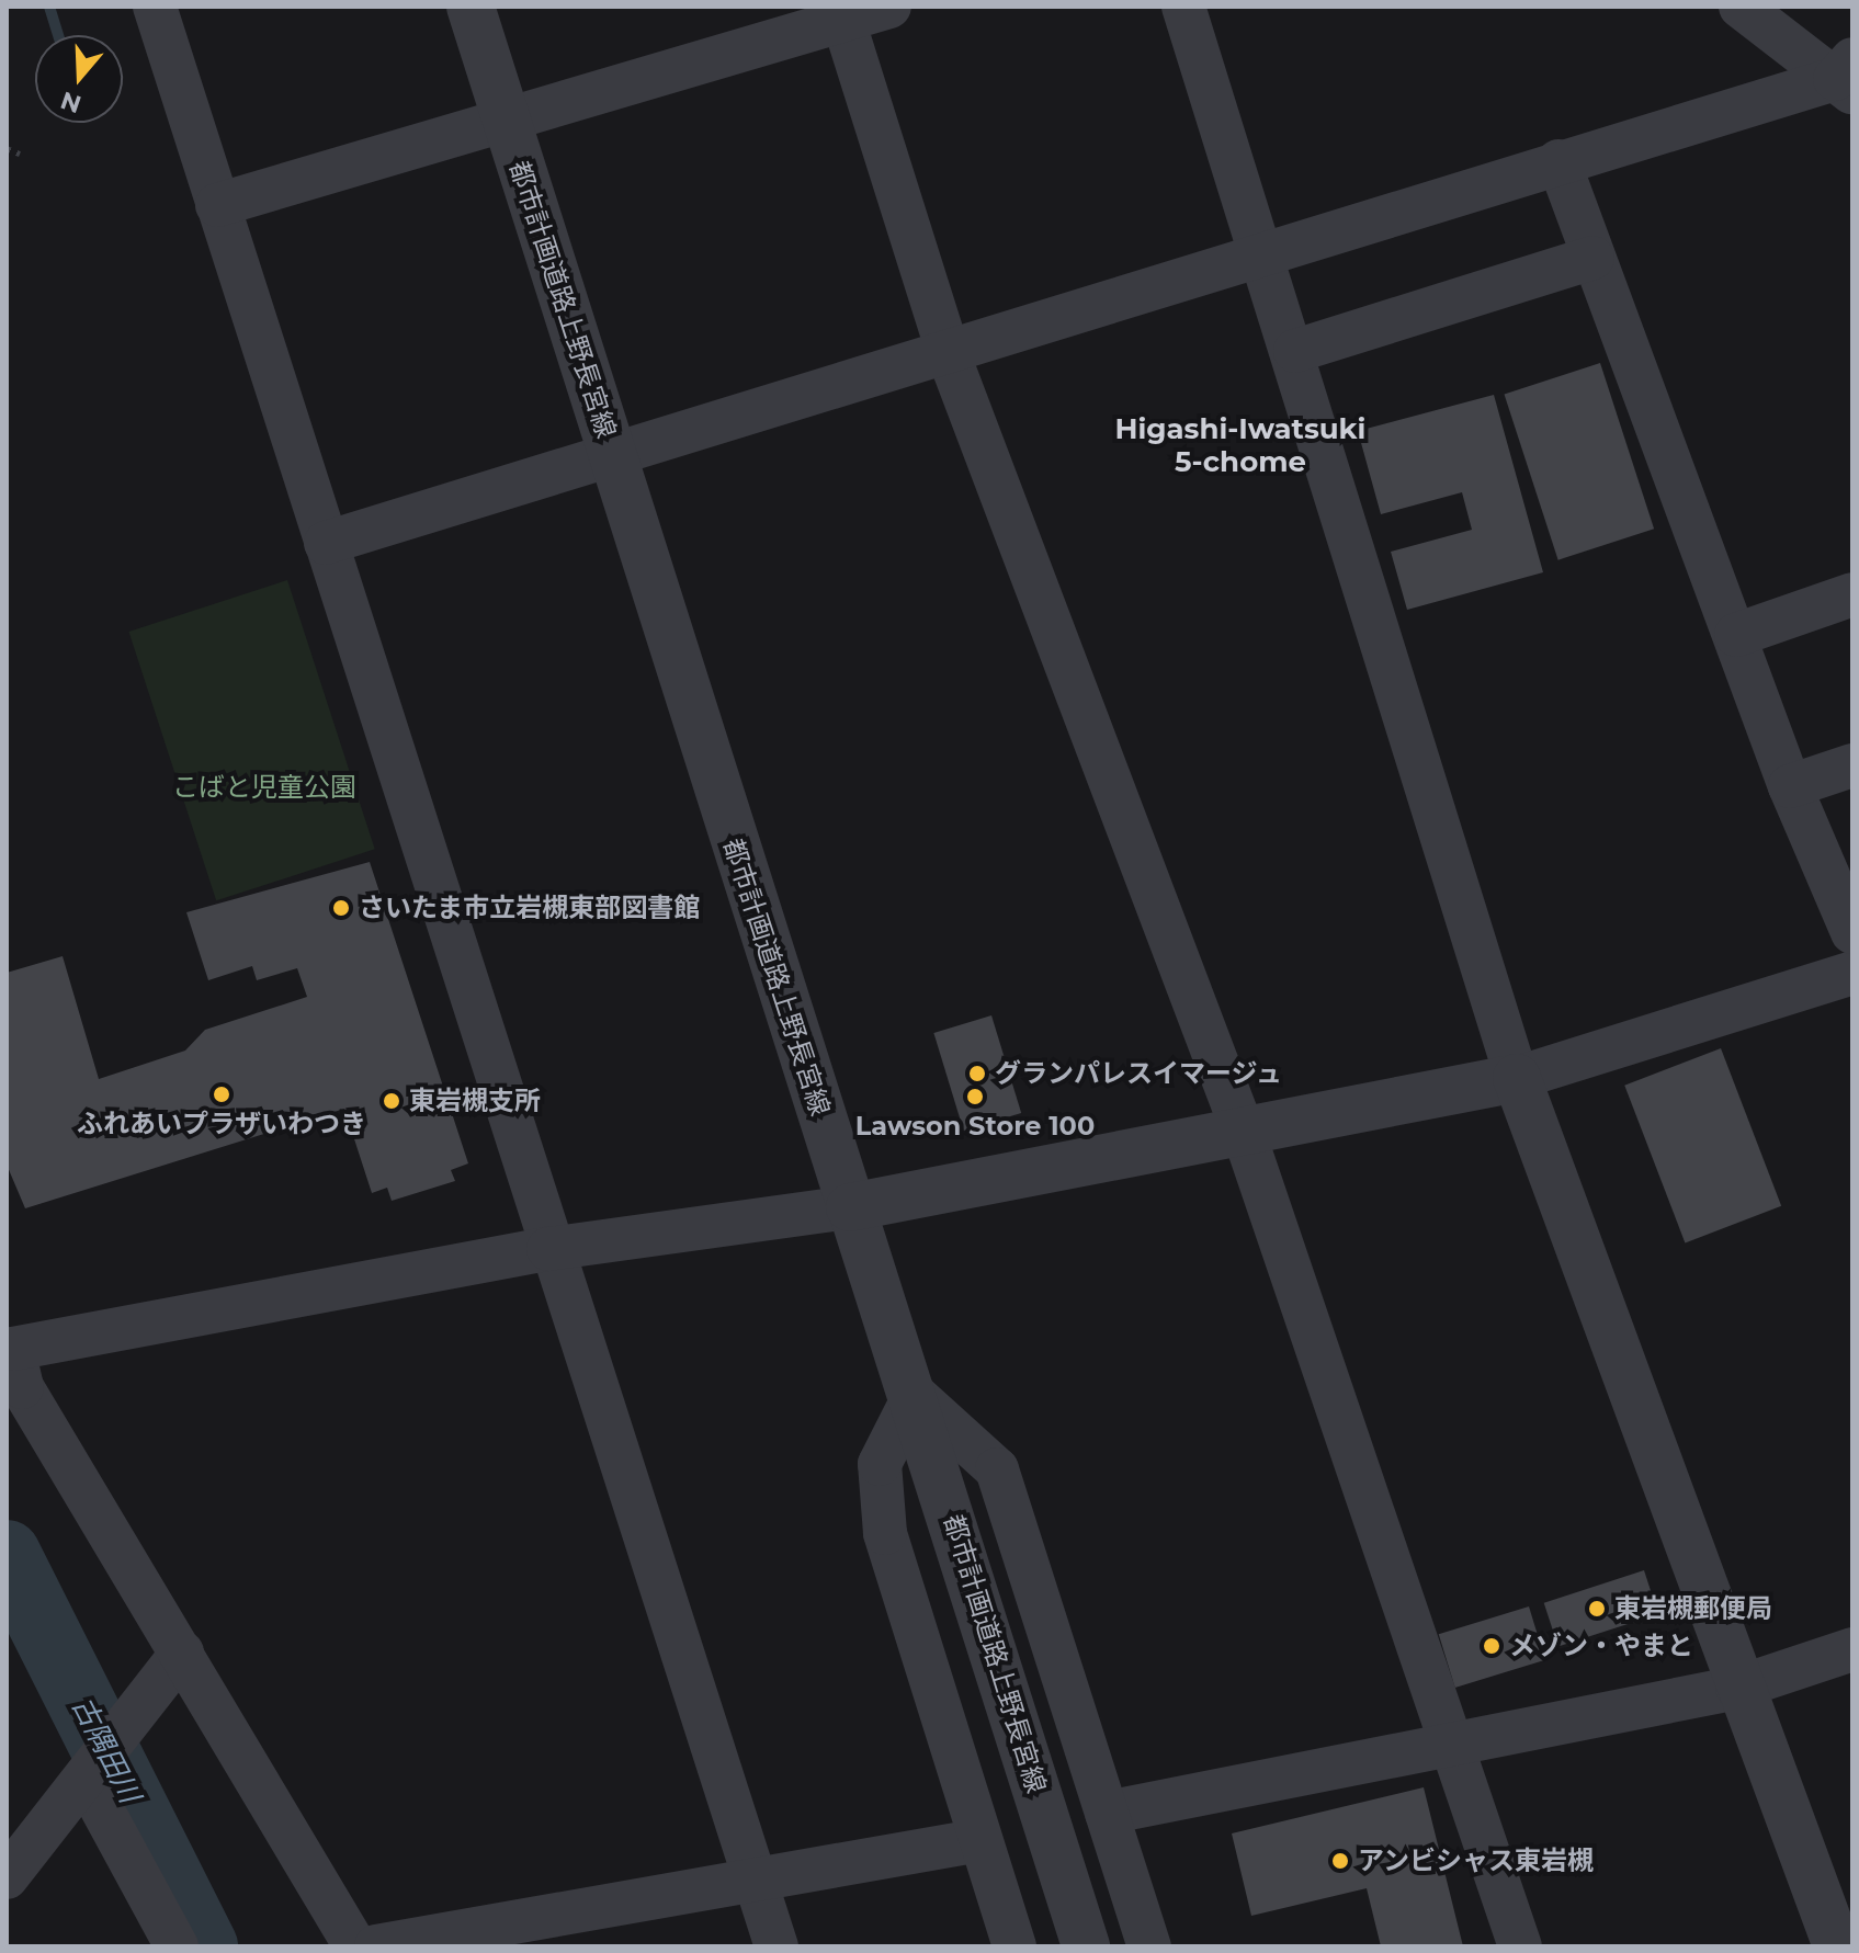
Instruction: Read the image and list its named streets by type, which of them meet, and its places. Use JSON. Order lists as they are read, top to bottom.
{
  "streets": {
    "street": ["都市計画道路上野長宮線"]
  },
  "districts": ["Higashi-Iwatsuki 5-chome"],
  "water": ["古隅田川"],
  "parks": ["こばと児童公園"],
  "places": [
    "さいたま市立岩槻東部図書館",
    "グランパレスイマージュ",
    "ふれあいプラザいわつき",
    "Lawson Store 100",
    "東岩槻支所",
    "東岩槻郵便局",
    "メゾン・やまと",
    "アンビシャス東岩槻"
  ],
  "north": "bottom"
}
